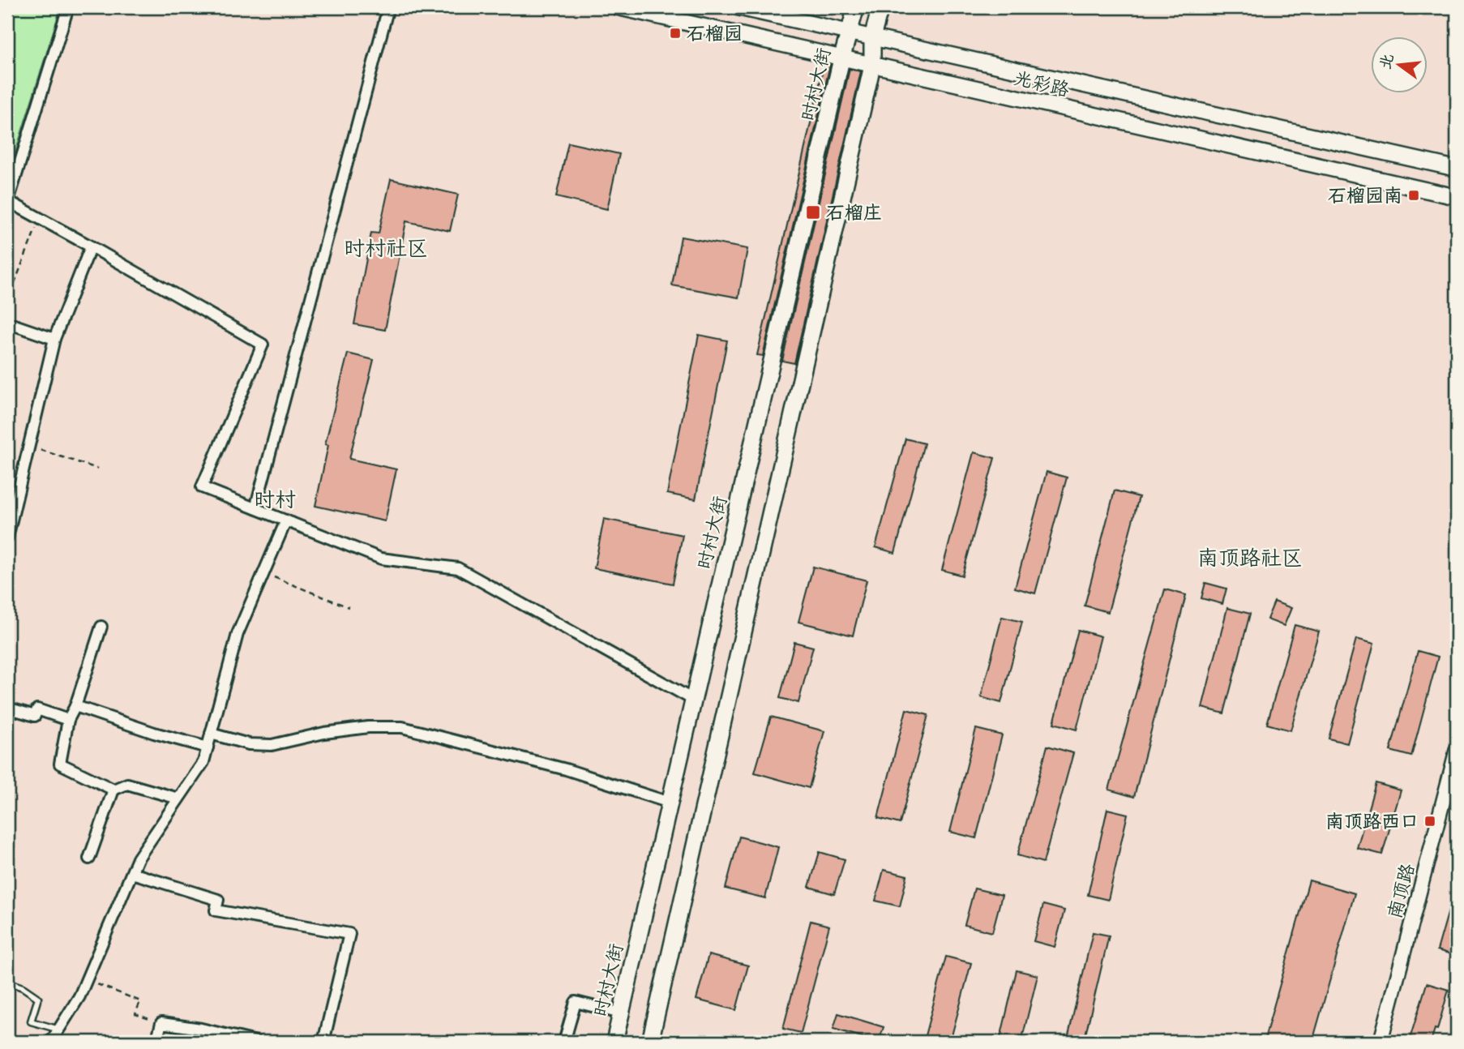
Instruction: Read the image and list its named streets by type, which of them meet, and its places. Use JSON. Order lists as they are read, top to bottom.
{
  "streets": {
    "main road": ["光彩路", "时村大街"],
    "street": ["南顶路"]
  },
  "crossings": [
    ["光彩路", "时村大街"]
  ],
  "districts": ["时村社区", "时村", "南顶路社区"],
  "places": {
    "transit": [
      "石榴园",
      "石榴园南",
      "石榴庄",
      "南顶路西口"
    ]
  },
  "north": "left"
}
